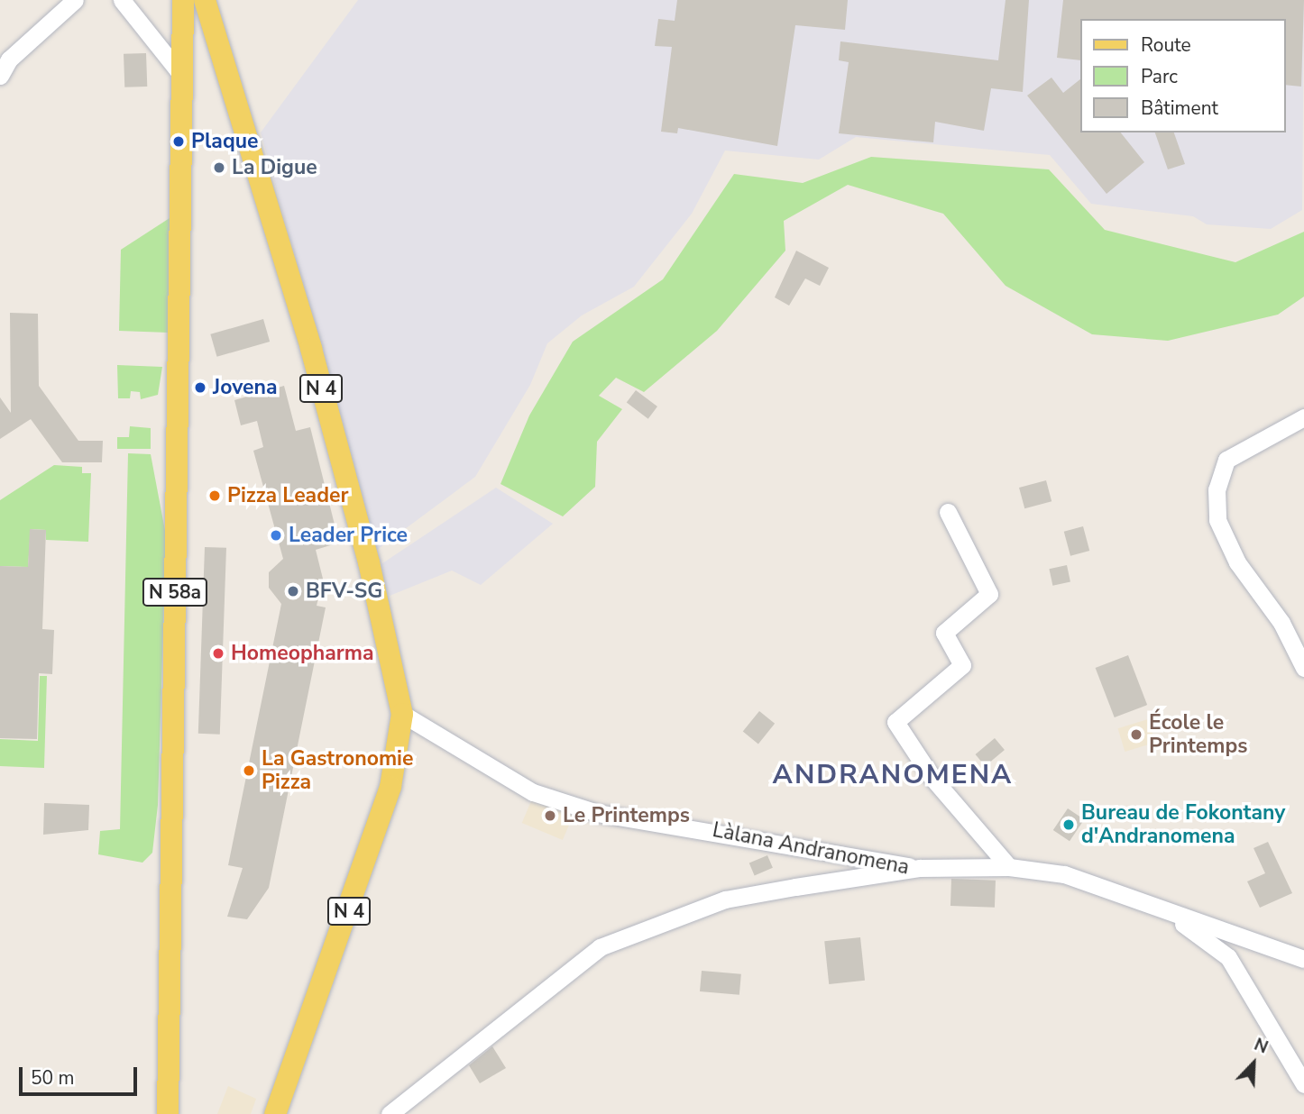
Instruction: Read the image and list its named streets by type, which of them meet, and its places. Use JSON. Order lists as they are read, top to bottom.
{
  "streets": {
    "main road": ["N 4", "N 58a"],
    "street": ["Làlana Andranomena"]
  },
  "crossings": [
    ["N 4", "Làlana Andranomena"]
  ],
  "districts": ["ANDRANOMENA"],
  "places": [
    "Plaque",
    "La Digue",
    "Jovena",
    "Pizza Leader",
    "Leader Price",
    "BFV-SG",
    "Homeopharma",
    "École le Printemps",
    "La Gastronomie Pizza",
    "Le Printemps",
    "Bureau de Fokontany d'Andranomena"
  ],
  "legend": ["Route", "Parc", "Bâtiment"],
  "scale_bar": "50 m",
  "north": "top right"
}
